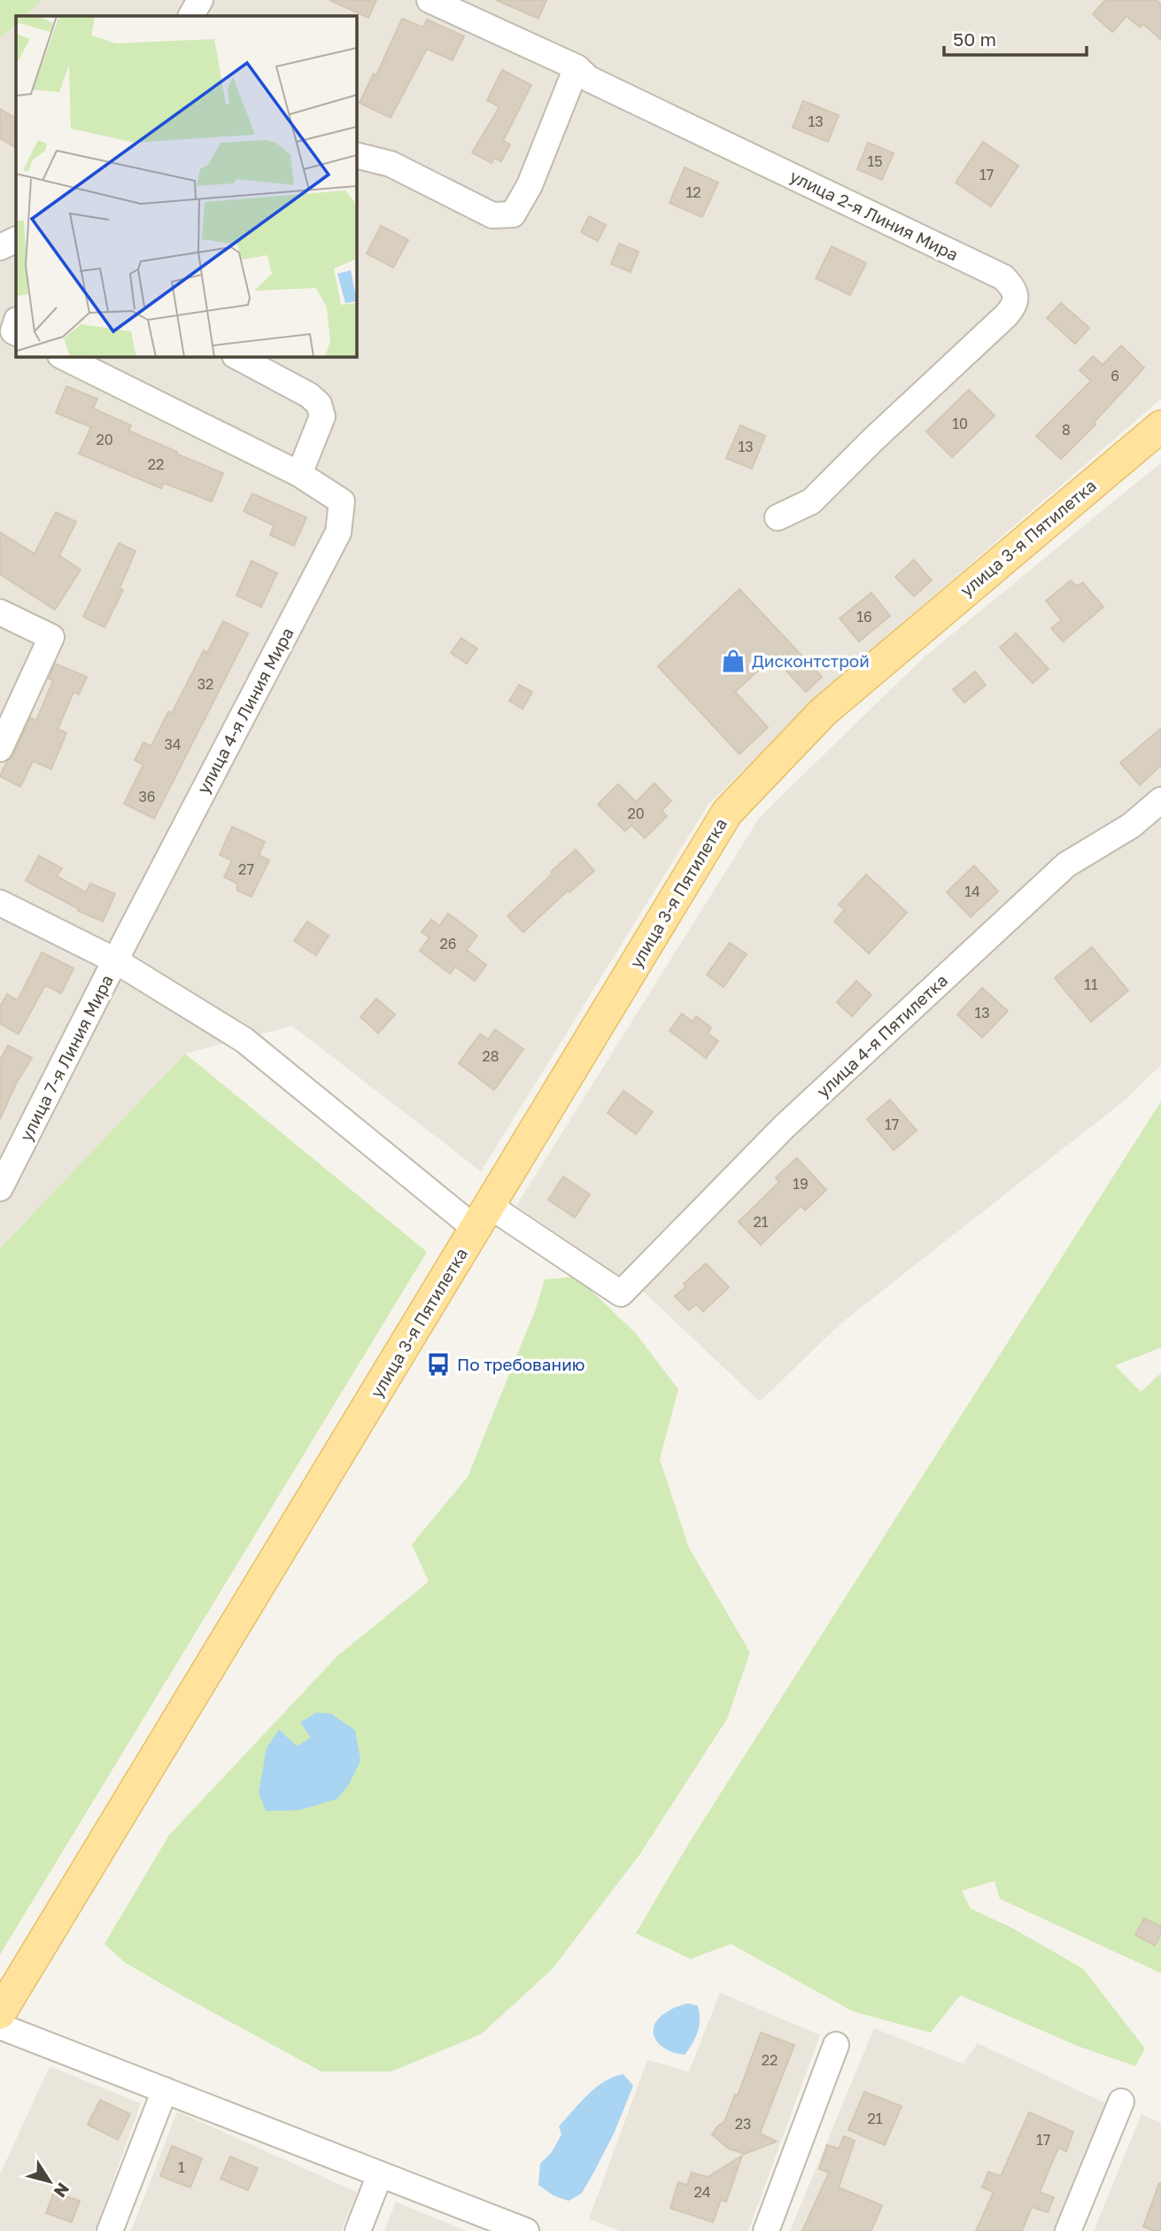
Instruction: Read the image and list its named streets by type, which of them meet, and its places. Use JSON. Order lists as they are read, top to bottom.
{
  "streets": {
    "main road": ["улица 3-я Пятилетка"],
    "street": [
      "улица 2-я Линия Мира",
      "улица 4-я Линия Мира",
      "улица 4-я Пятилетка",
      "улица 7-я Линия Мира"
    ]
  },
  "crossings": [
    ["улица 3-я Пятилетка", "улица 4-я Пятилетка"],
    ["улица 4-я Линия Мира", "улица 7-я Линия Мира"]
  ],
  "places": {
    "shop": ["Дисконтстрой"],
    "bus stop": ["По требованию"]
  },
  "house_numbers": [
    "13",
    "15",
    "17",
    "12",
    "6",
    "10",
    "8",
    "20",
    "13",
    "22",
    "16",
    "32",
    "34",
    "36",
    "20",
    "27",
    "14",
    "26",
    "11",
    "13",
    "28",
    "17",
    "19",
    "21",
    "22",
    "21",
    "23",
    "17",
    "1",
    "24"
  ],
  "scale_bar": "50 m",
  "north": "bottom right"
}
